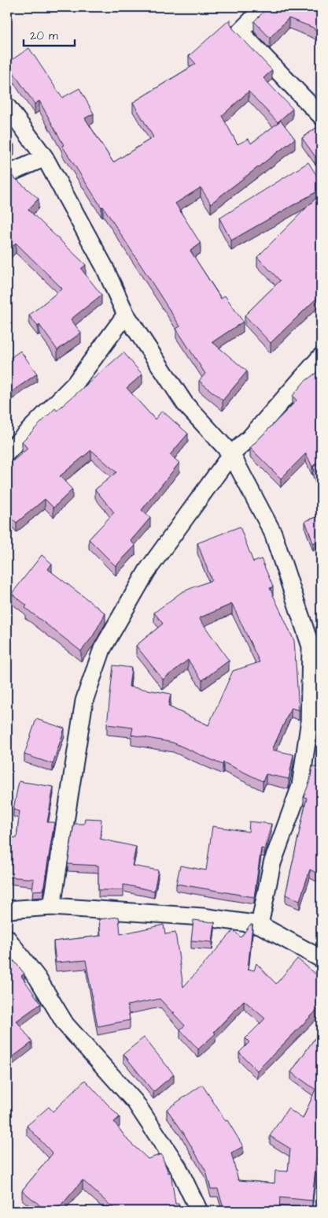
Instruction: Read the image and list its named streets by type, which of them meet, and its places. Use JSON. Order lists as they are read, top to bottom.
{
  "scale_bar": "20 m"
}
